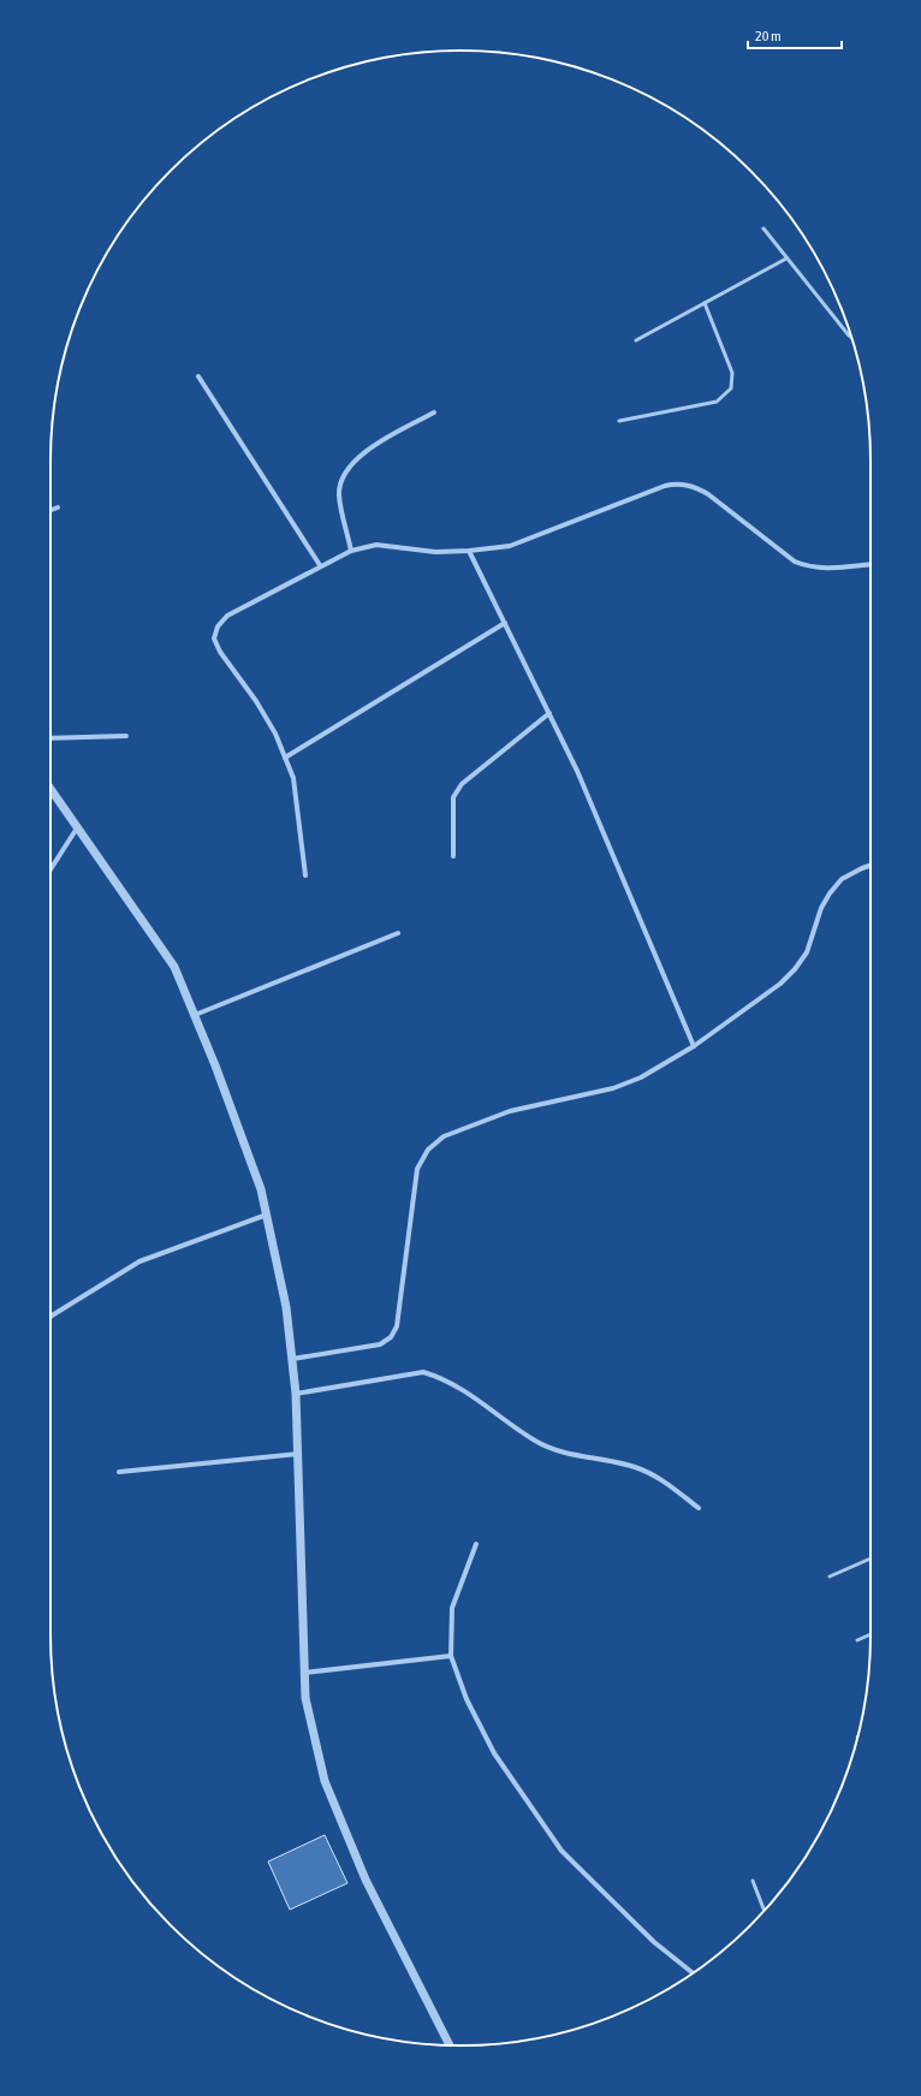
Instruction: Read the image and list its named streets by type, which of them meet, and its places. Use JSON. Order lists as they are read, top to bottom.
{
  "scale_bar": "20 m"
}
